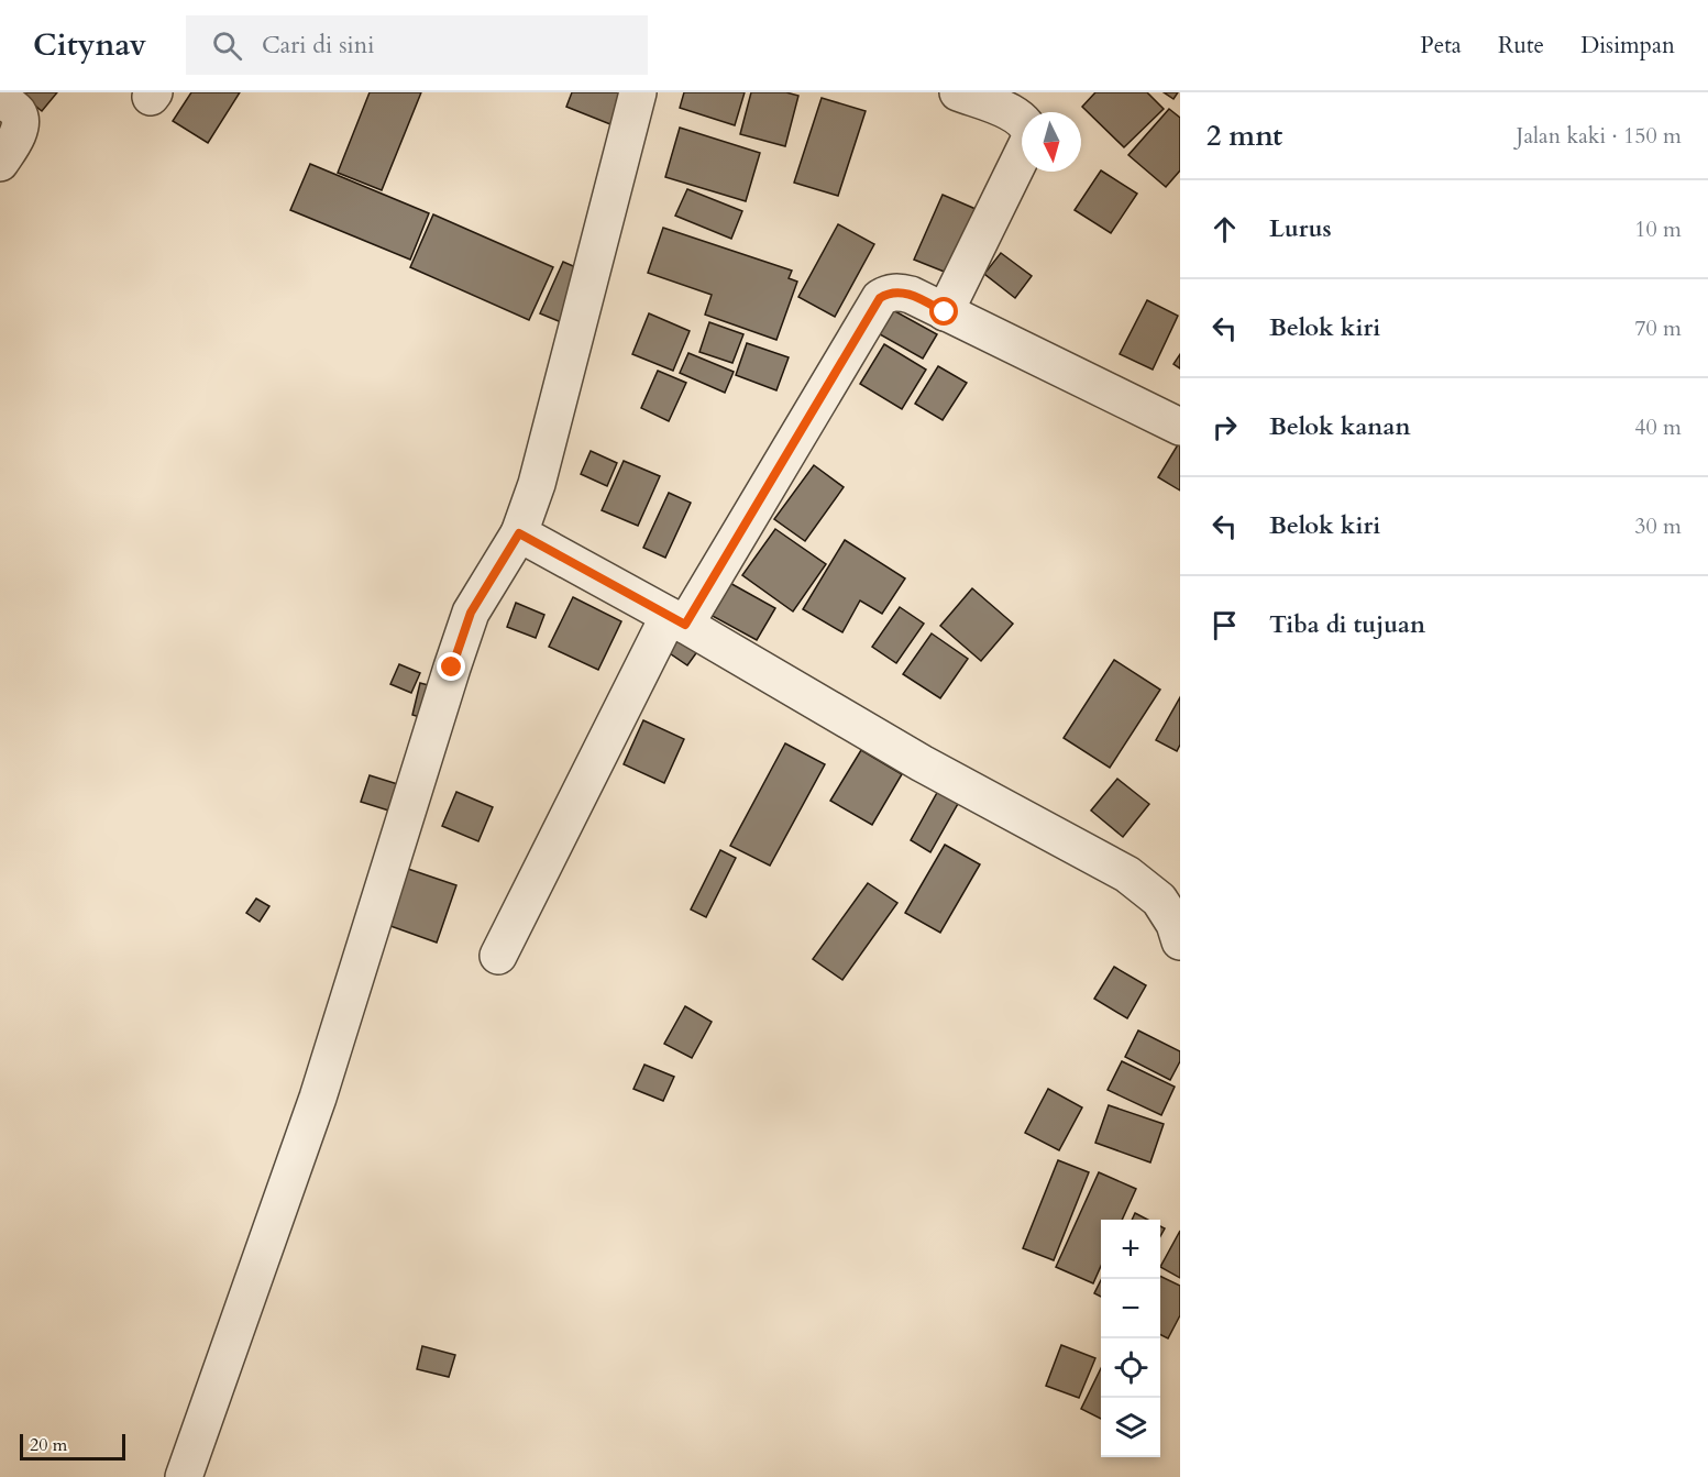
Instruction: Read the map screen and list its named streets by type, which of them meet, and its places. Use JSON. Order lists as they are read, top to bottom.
{
  "scale_bar": "20 m",
  "north": "bottom",
  "page": {
    "header": "Citynav",
    "search": "Cari di sini",
    "nav": ["Peta", "Rute", "Disimpan"],
    "heading": ["2 mnt", "Jalan kaki · 150 m"],
    "list": [
      ["Lurus", "10 m"],
      ["Belok kiri", "70 m"],
      ["Belok kanan", "40 m"],
      ["Belok kiri", "30 m"],
      "Tiba di tujuan"
    ],
    "map_buttons": ["+", "−"],
    "scale": "20 m"
  }
}
